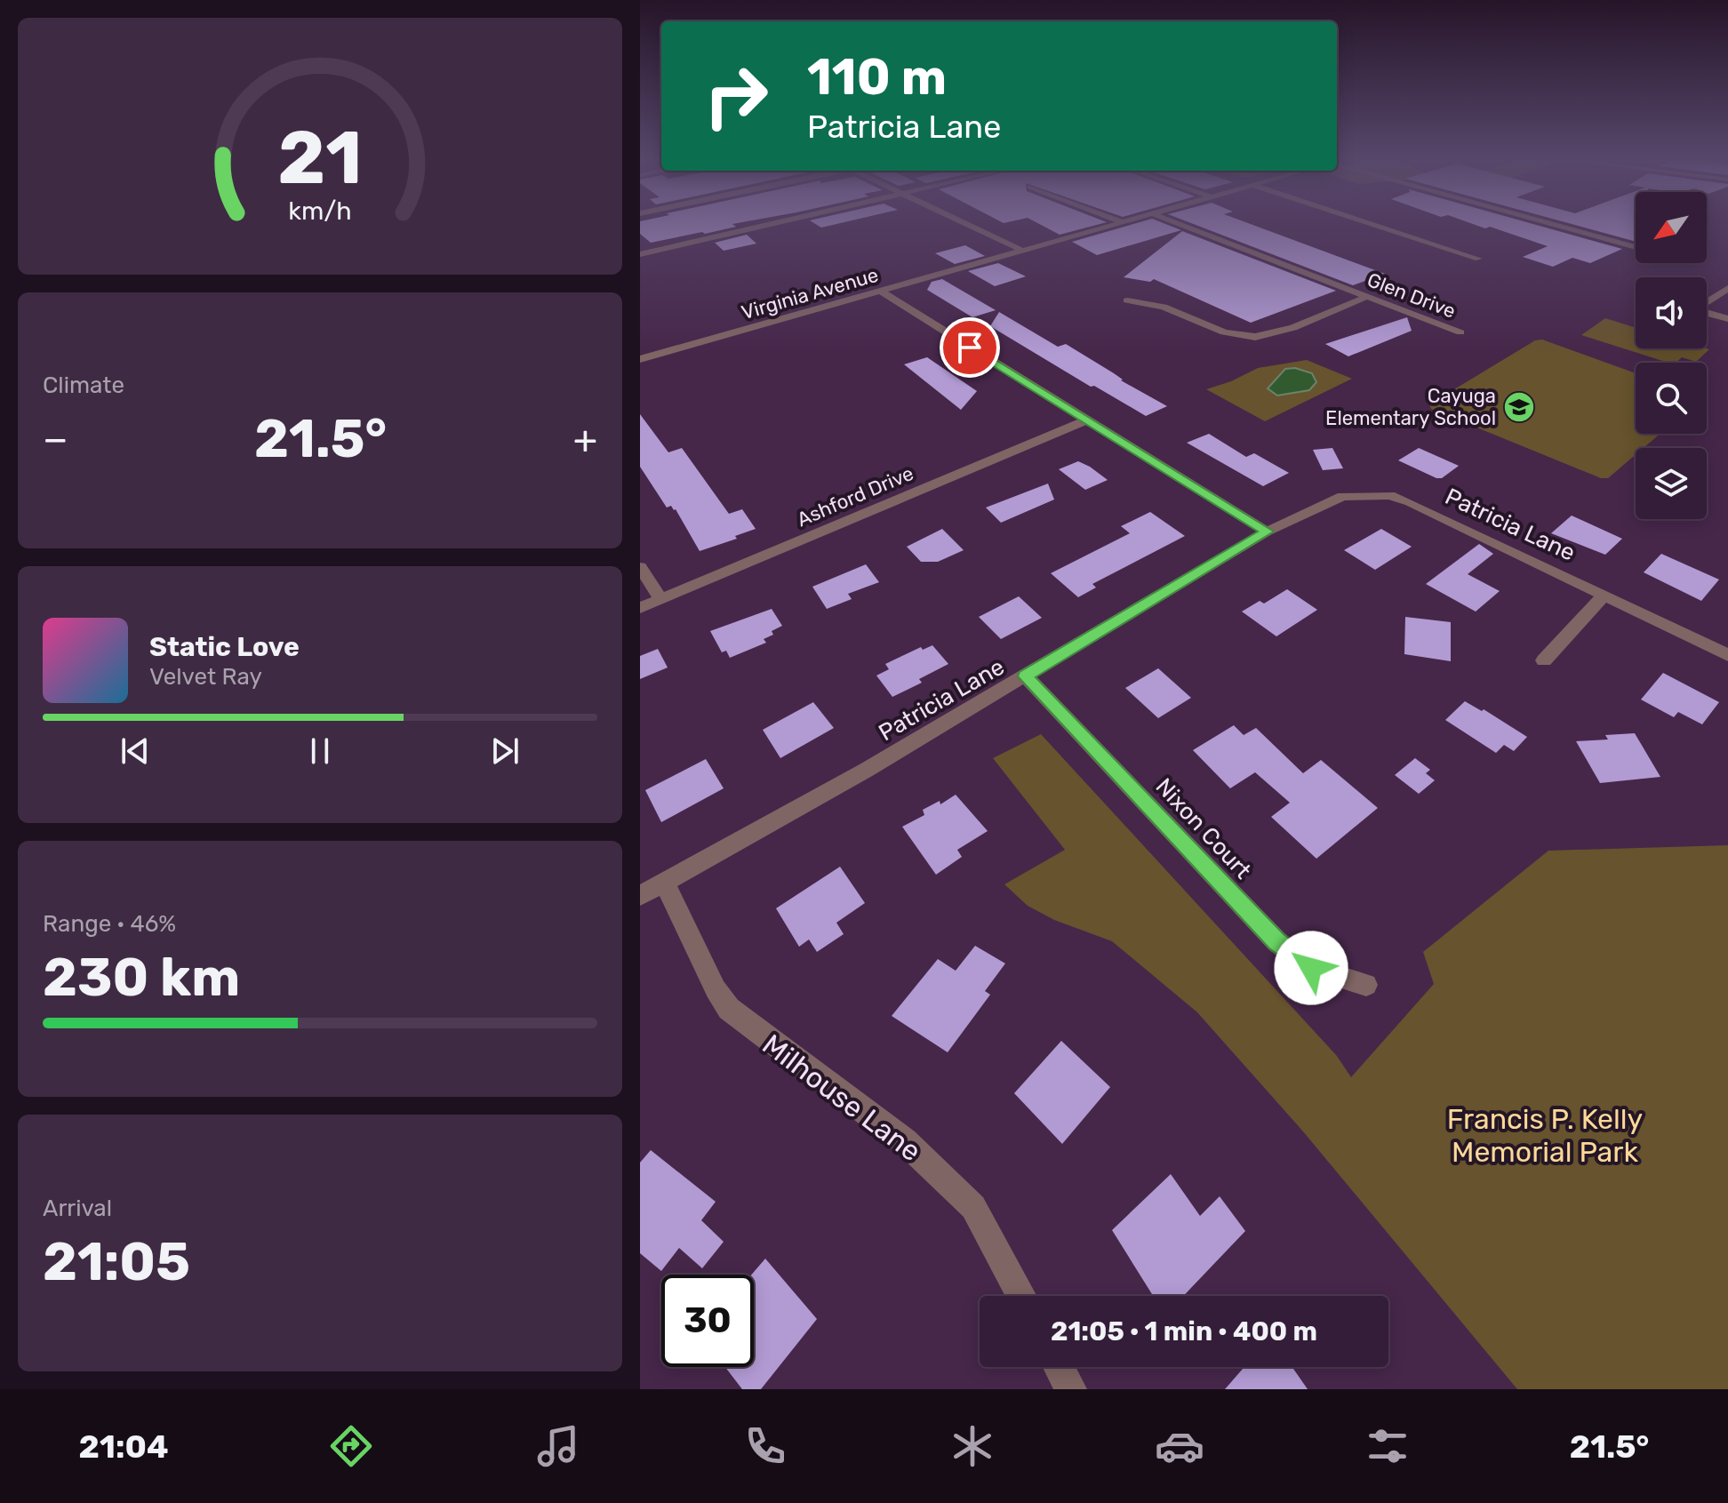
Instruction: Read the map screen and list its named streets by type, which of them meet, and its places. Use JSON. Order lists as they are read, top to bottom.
{
  "streets": {
    "street": [
      "Virginia Avenue",
      "Glen Drive",
      "Ashford Drive",
      "Patricia Lane",
      "Nixon Court",
      "Milhouse Lane"
    ]
  },
  "crossings": [
    ["Patricia Lane", "Nixon Court"],
    ["Patricia Lane", "Milhouse Lane"]
  ],
  "parks": ["Francis P. Kelly Memorial Park"],
  "places": {
    "school or university": ["Cayuga Elementary School"]
  },
  "north": "bottom left",
  "page": {
    "turn": ["110 m", "Patricia Lane"],
    "tile": [
      "Climate",
      ["Range · 46%", "230 km"],
      ["Arrival", "21:05"]
    ],
    "heat": ["−", "21.5°", "+"],
    "song": ["Static Love", "Velvet Ray"],
    "limit": "30",
    "trip": "21:05 · 1 min · 400 m",
    "tabs": ["21:04", "21.5°"],
    "gauge": ["21", "km/h"]
  }
}
